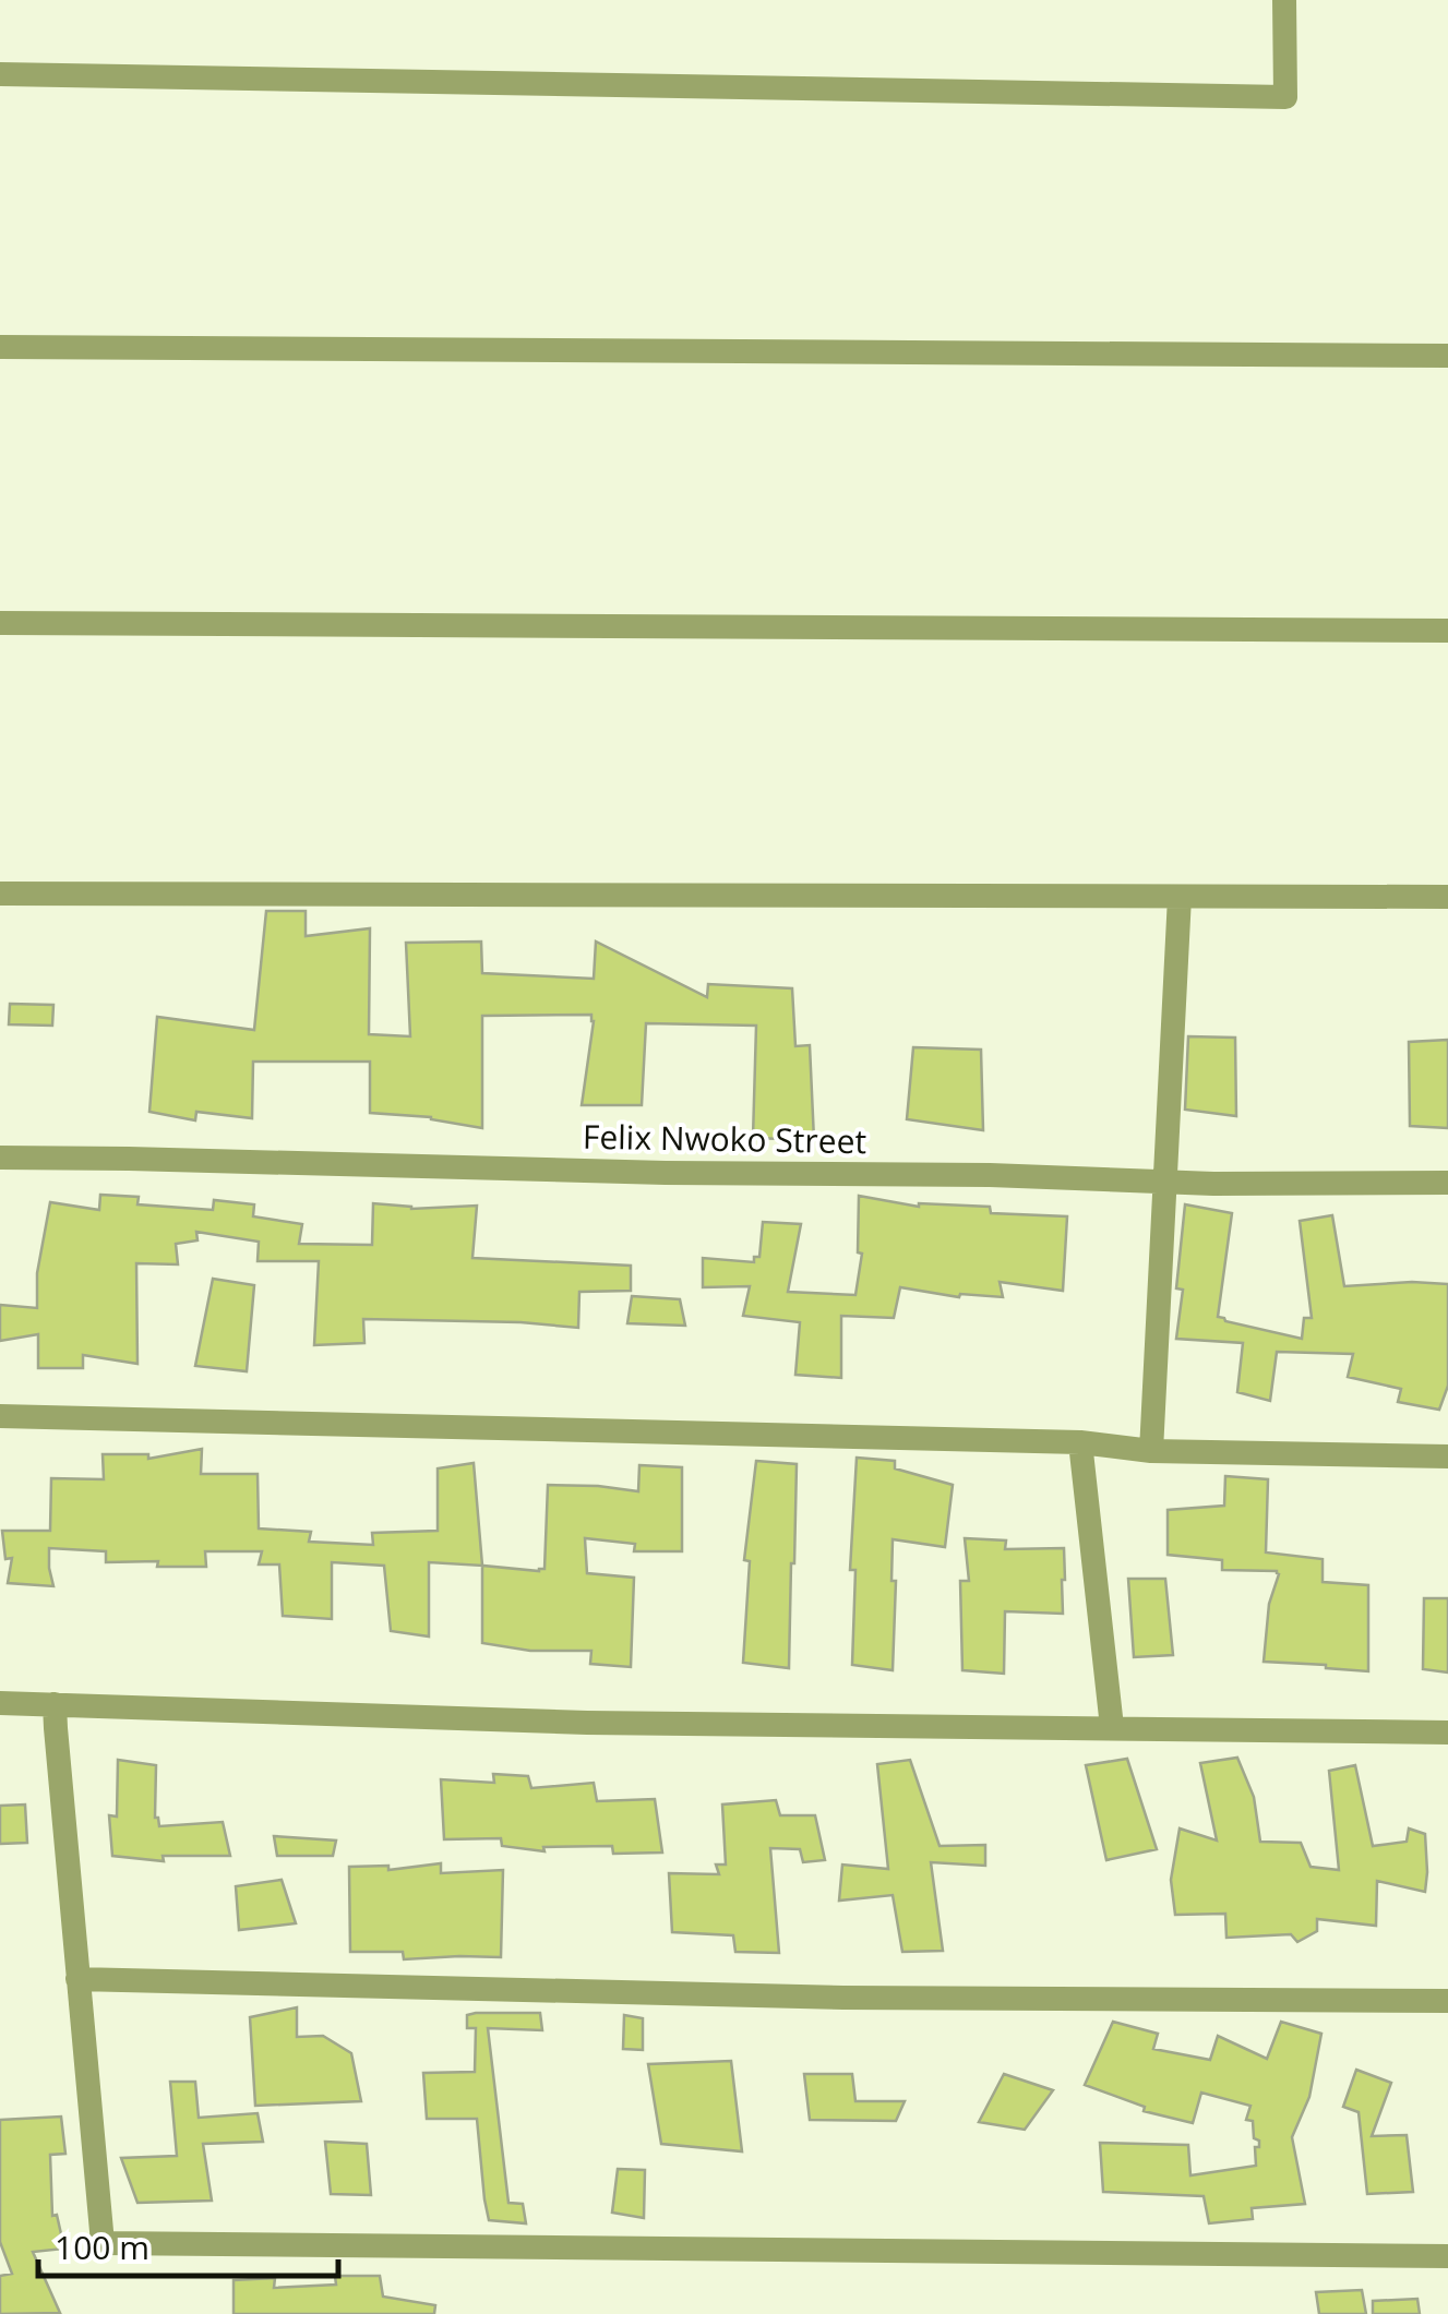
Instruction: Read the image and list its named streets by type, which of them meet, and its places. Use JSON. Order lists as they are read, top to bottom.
{
  "streets": {
    "street": ["Felix Nwoko Street"]
  },
  "scale_bar": "100 m"
}
